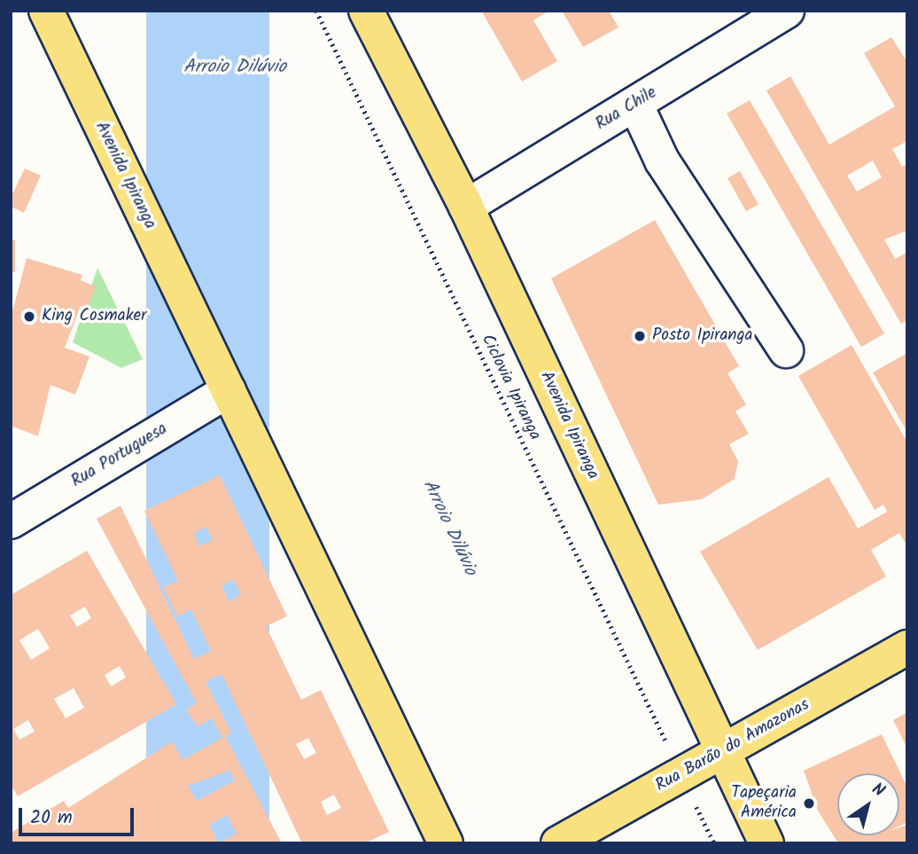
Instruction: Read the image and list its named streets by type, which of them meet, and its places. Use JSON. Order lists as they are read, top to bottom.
{
  "streets": {
    "main road": ["Avenida Ipiranga", "Rua Barão do Amazonas"],
    "street": ["Rua Chile", "Rua Portuguesa"],
    "path": ["Ciclovia Ipiranga"]
  },
  "crossings": [
    ["Rua Chile", "Avenida Ipiranga"],
    ["Avenida Ipiranga", "Rua Portuguesa"],
    ["Avenida Ipiranga", "Rua Barão do Amazonas"],
    ["Ciclovia Ipiranga", "Rua Barão do Amazonas"]
  ],
  "water": ["Arroio Dilúvio"],
  "places": ["King Cosmaker", "Posto Ipiranga", "Tapeçaria América"],
  "scale_bar": "20 m",
  "north": "top right"
}
